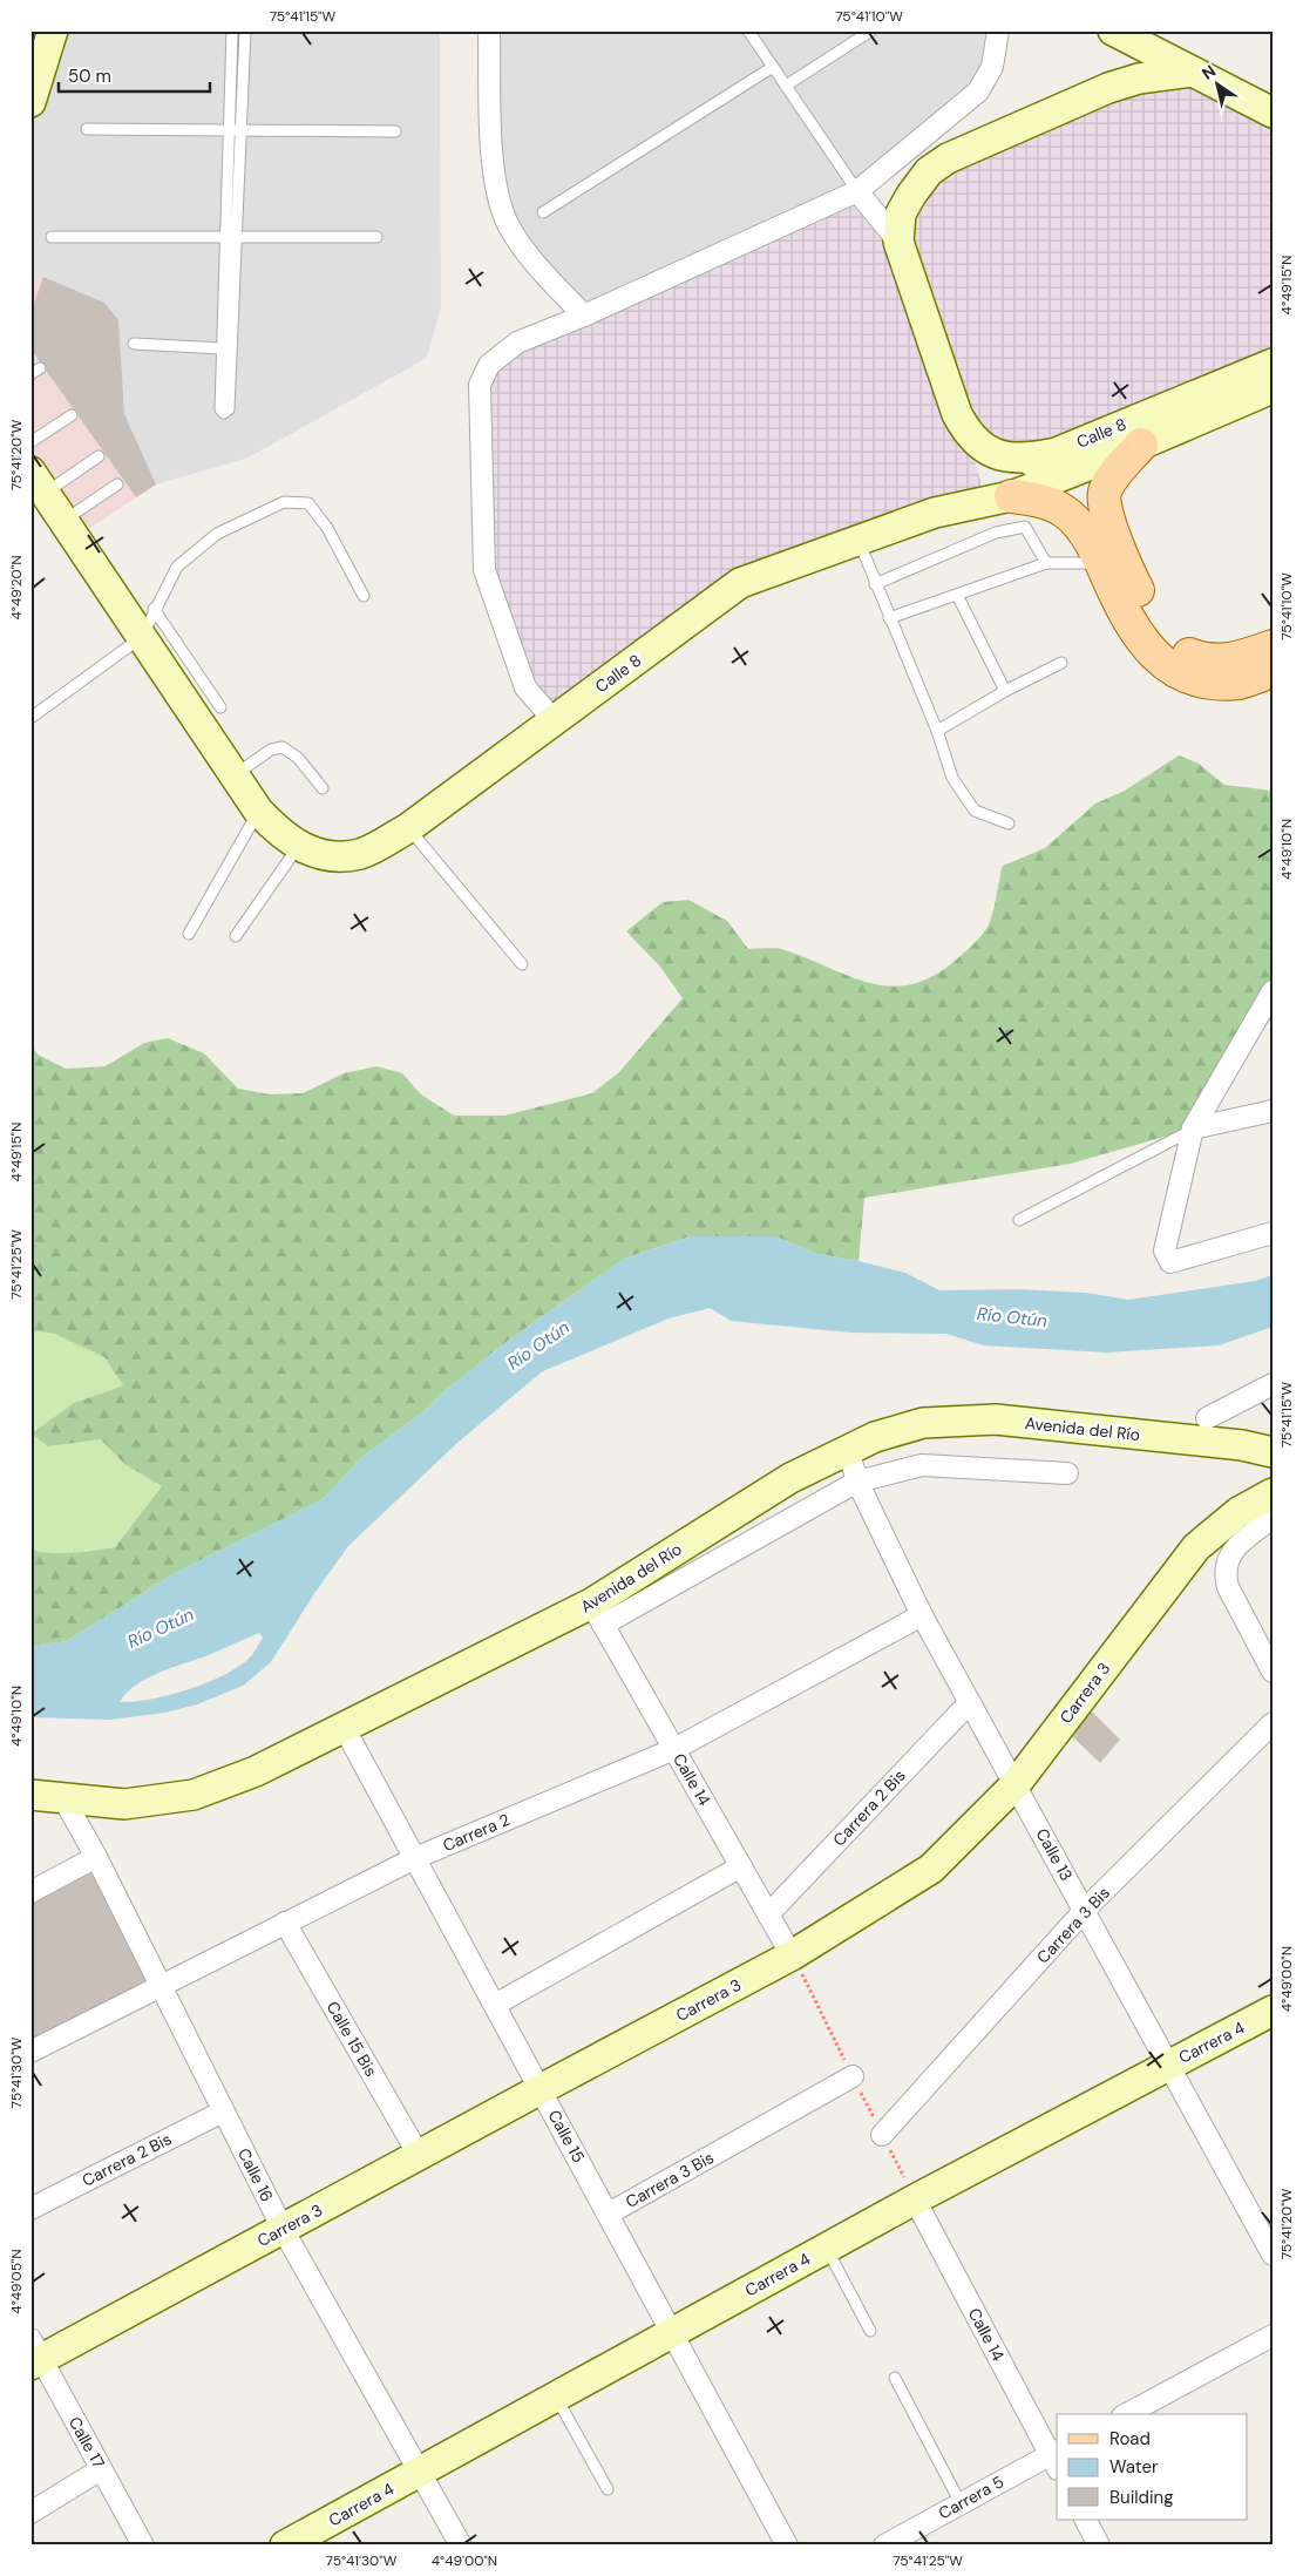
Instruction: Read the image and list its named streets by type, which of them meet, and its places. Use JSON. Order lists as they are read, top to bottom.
{
  "streets": {
    "street": [
      "Calle 8",
      "Avenida del Río",
      "Carrera 3",
      "Calle 14",
      "Carrera 2 Bis",
      "Carrera 2",
      "Calle 13",
      "Carrera 3 Bis",
      "Calle 15 Bis",
      "Carrera 4",
      "Calle 15",
      "Calle 16",
      "Calle 17",
      "Carrera 5"
    ]
  },
  "crossings": [
    ["Avenida del Río", "Calle 14"],
    ["Avenida del Río", "Calle 13"],
    ["Avenida del Río", "Calle 15"],
    ["Avenida del Río", "Calle 16"],
    ["Carrera 3", "Calle 14"],
    ["Carrera 3", "Calle 13"],
    ["Carrera 3", "Calle 15 Bis"],
    ["Carrera 3", "Calle 15"],
    ["Carrera 3", "Calle 16"],
    ["Carrera 3", "Calle 17"],
    ["Calle 14", "Carrera 2 Bis"],
    ["Calle 14", "Carrera 2"],
    ["Calle 14", "Carrera 4"],
    ["Calle 14", "Carrera 5"],
    ["Carrera 2 Bis", "Calle 13"],
    ["Carrera 2 Bis", "Calle 16"],
    ["Carrera 2", "Calle 13"],
    ["Carrera 2", "Calle 15 Bis"],
    ["Carrera 2", "Calle 15"],
    ["Carrera 2", "Calle 16"],
    ["Calle 13", "Carrera 3 Bis"],
    ["Calle 13", "Carrera 4"],
    ["Carrera 3 Bis", "Calle 15"],
    ["Carrera 4", "Calle 15"],
    ["Carrera 4", "Calle 16"]
  ],
  "water": ["Río Otún"],
  "legend": ["Road", "Water", "Building"],
  "scale_bar": "50 m",
  "north": "top left",
  "coordinates": [
    "75°41'15\"W",
    "75°41'10\"W",
    "4°49'15\"N",
    "75°41'20\"W",
    "4°49'20\"N",
    "4°49'10\"N",
    "75°41'25\"W",
    "4°49'00\"N",
    "75°41'30\"W",
    "4°49'05\"N"
  ]
}
